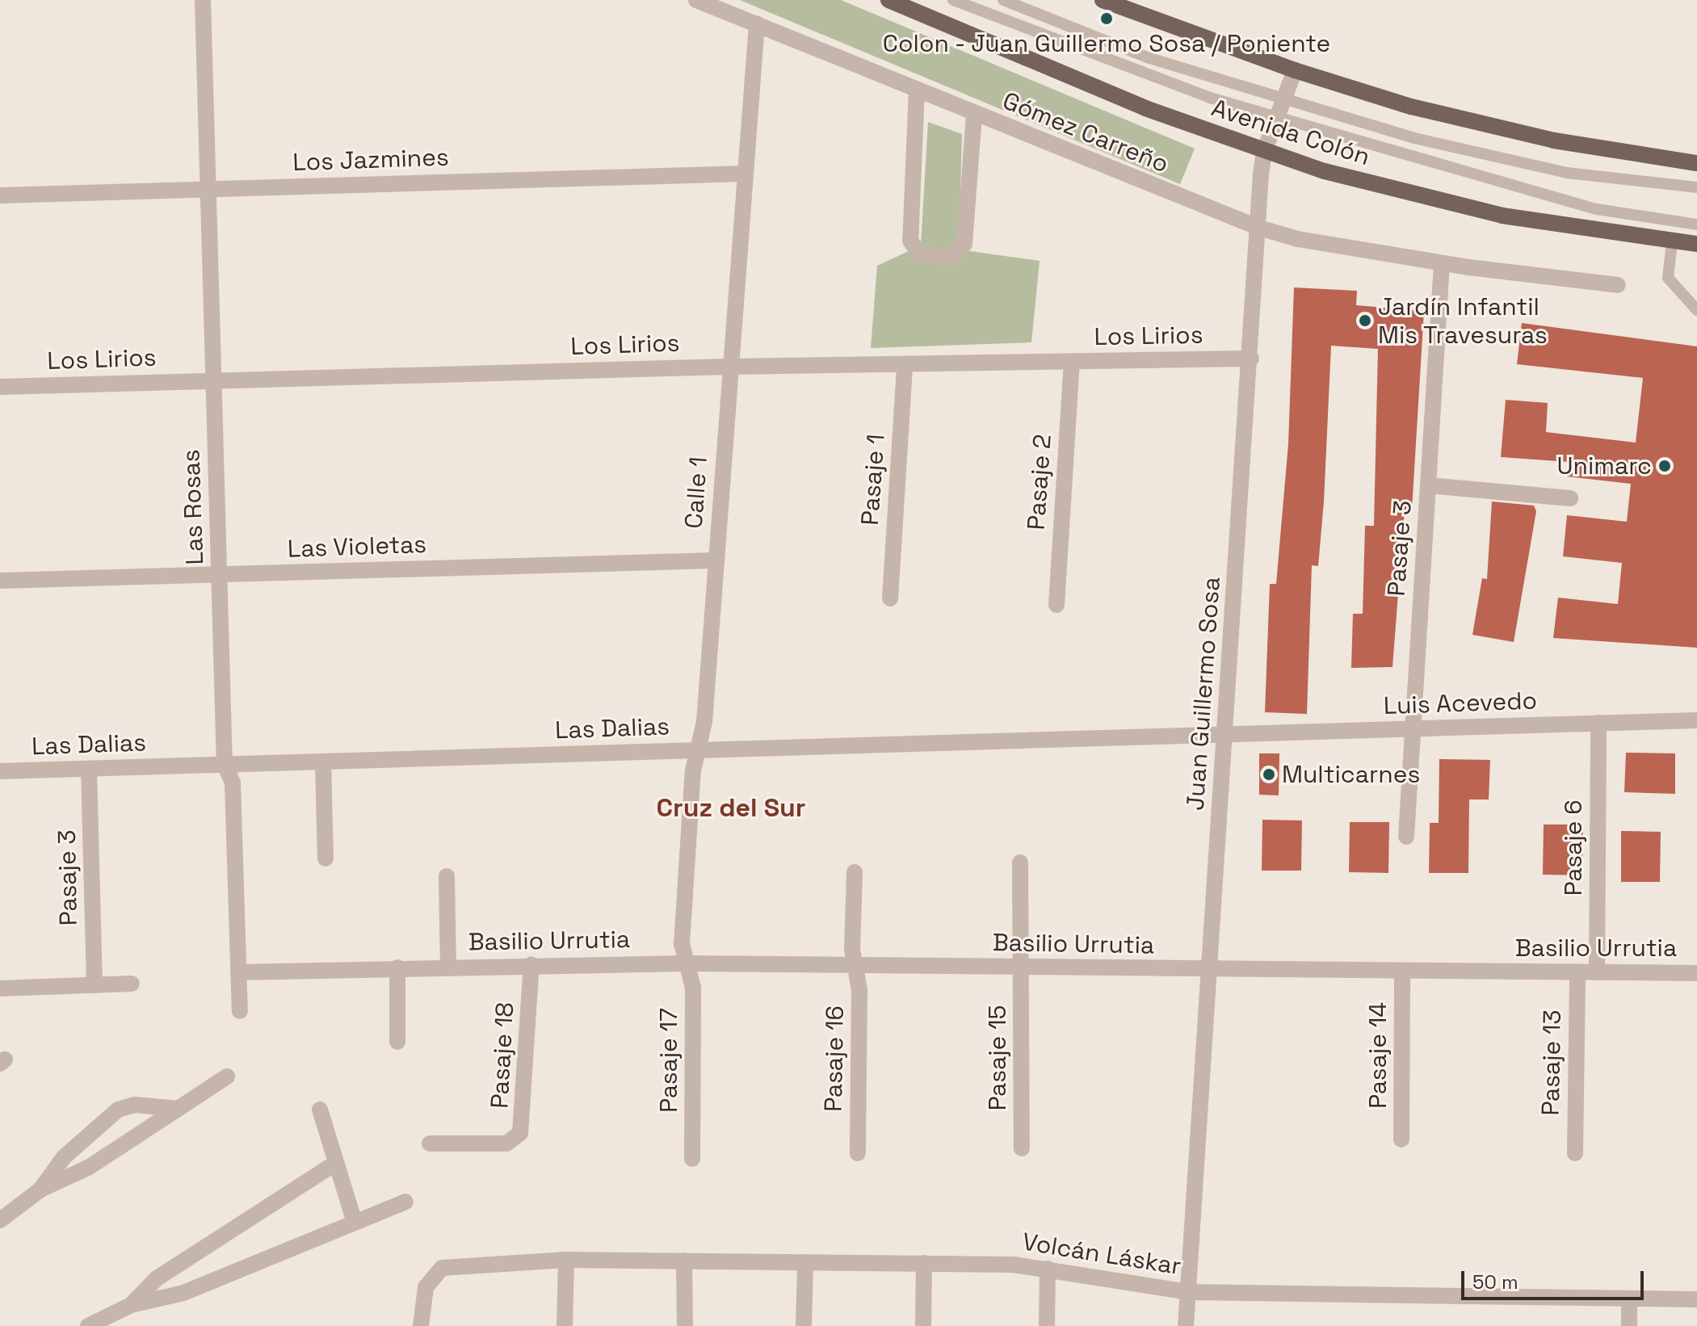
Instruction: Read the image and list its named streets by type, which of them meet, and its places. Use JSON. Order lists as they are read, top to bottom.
{
  "streets": {
    "main road": ["Avenida Colón"],
    "street": [
      "Gómez Carreño",
      "Los Jazmines",
      "Los Lirios",
      "Pasaje 1",
      "Pasaje 2",
      "Calle 1",
      "Las Rosas",
      "Las Violetas",
      "Pasaje 3",
      "Juan Guillermo Sosa",
      "Luis Acevedo",
      "Las Dalias",
      "Pasaje 6",
      "Basilio Urrutia",
      "Pasaje 18",
      "Pasaje 14",
      "Pasaje 15",
      "Pasaje 16",
      "Pasaje 17",
      "Pasaje 13",
      "Volcán Láskar"
    ]
  },
  "crossings": [
    ["Gómez Carreño", "Calle 1"],
    ["Gómez Carreño", "Pasaje 3"],
    ["Gómez Carreño", "Juan Guillermo Sosa"],
    ["Avenida Colón", "Juan Guillermo Sosa"],
    ["Los Jazmines", "Calle 1"],
    ["Los Jazmines", "Las Rosas"],
    ["Los Lirios", "Pasaje 1"],
    ["Los Lirios", "Pasaje 2"],
    ["Los Lirios", "Calle 1"],
    ["Los Lirios", "Las Rosas"],
    ["Los Lirios", "Juan Guillermo Sosa"],
    ["Calle 1", "Las Violetas"],
    ["Calle 1", "Las Dalias"],
    ["Calle 1", "Basilio Urrutia"],
    ["Calle 1", "Pasaje 17"],
    ["Las Rosas", "Las Violetas"],
    ["Las Rosas", "Las Dalias"],
    ["Las Rosas", "Basilio Urrutia"],
    ["Pasaje 3", "Luis Acevedo"],
    ["Pasaje 3", "Las Dalias"],
    ["Juan Guillermo Sosa", "Luis Acevedo"],
    ["Juan Guillermo Sosa", "Las Dalias"],
    ["Juan Guillermo Sosa", "Basilio Urrutia"],
    ["Juan Guillermo Sosa", "Volcán Láskar"],
    ["Luis Acevedo", "Las Dalias"],
    ["Luis Acevedo", "Pasaje 6"],
    ["Pasaje 6", "Basilio Urrutia"],
    ["Basilio Urrutia", "Pasaje 18"],
    ["Basilio Urrutia", "Pasaje 14"],
    ["Basilio Urrutia", "Pasaje 15"],
    ["Basilio Urrutia", "Pasaje 16"],
    ["Basilio Urrutia", "Pasaje 17"],
    ["Basilio Urrutia", "Pasaje 13"]
  ],
  "districts": ["Cruz del Sur"],
  "places": [
    "Colon - Juan Guillermo Sosa / Poniente",
    "Jardín Infantil Mis Travesuras",
    "Unimarc",
    "Multicarnes"
  ],
  "scale_bar": "50 m"
}
